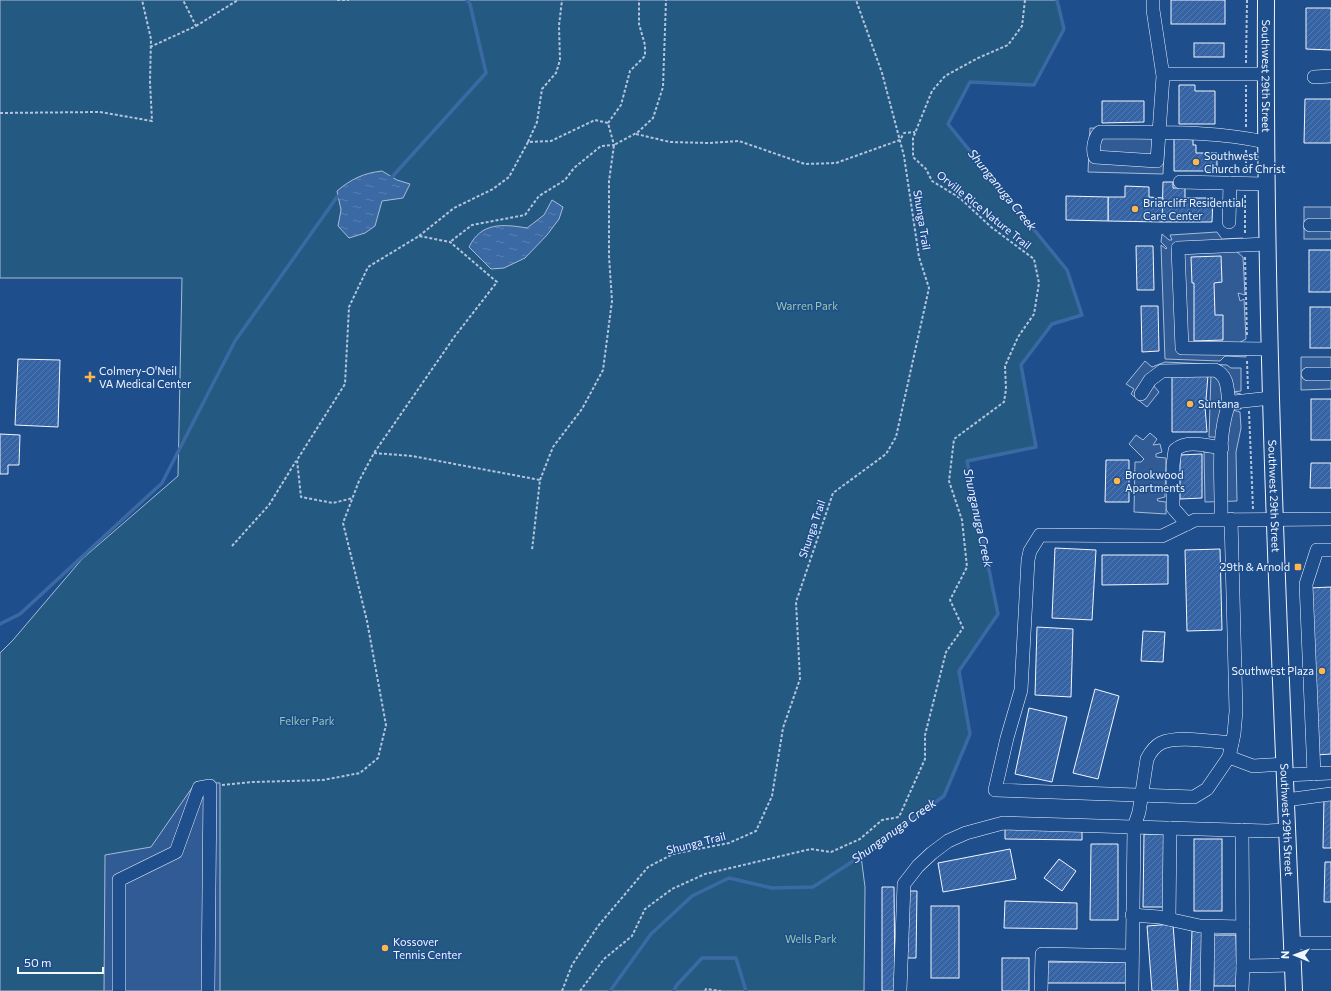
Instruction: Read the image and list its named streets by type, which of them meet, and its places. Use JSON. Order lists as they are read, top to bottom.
{
  "streets": {
    "main road": ["Southwest 29th Street"],
    "path": ["Orville Rice Nature Trail", "Shunga Trail"]
  },
  "water": ["Shunganuga Creek"],
  "parks": ["Warren Park", "Felker Park", "Wells Park"],
  "places": {
    "other": [
      "Southwest Church of Christ",
      "Briarcliff Residential Care Center",
      "Suntana",
      "Brookwood Apartments",
      "Southwest Plaza",
      "Kossover Tennis Center"
    ],
    "health": ["Colmery-O'Neil VA Medical Center"],
    "transit": ["29th & Arnold"]
  },
  "scale_bar": "50 m",
  "north": "left"
}
